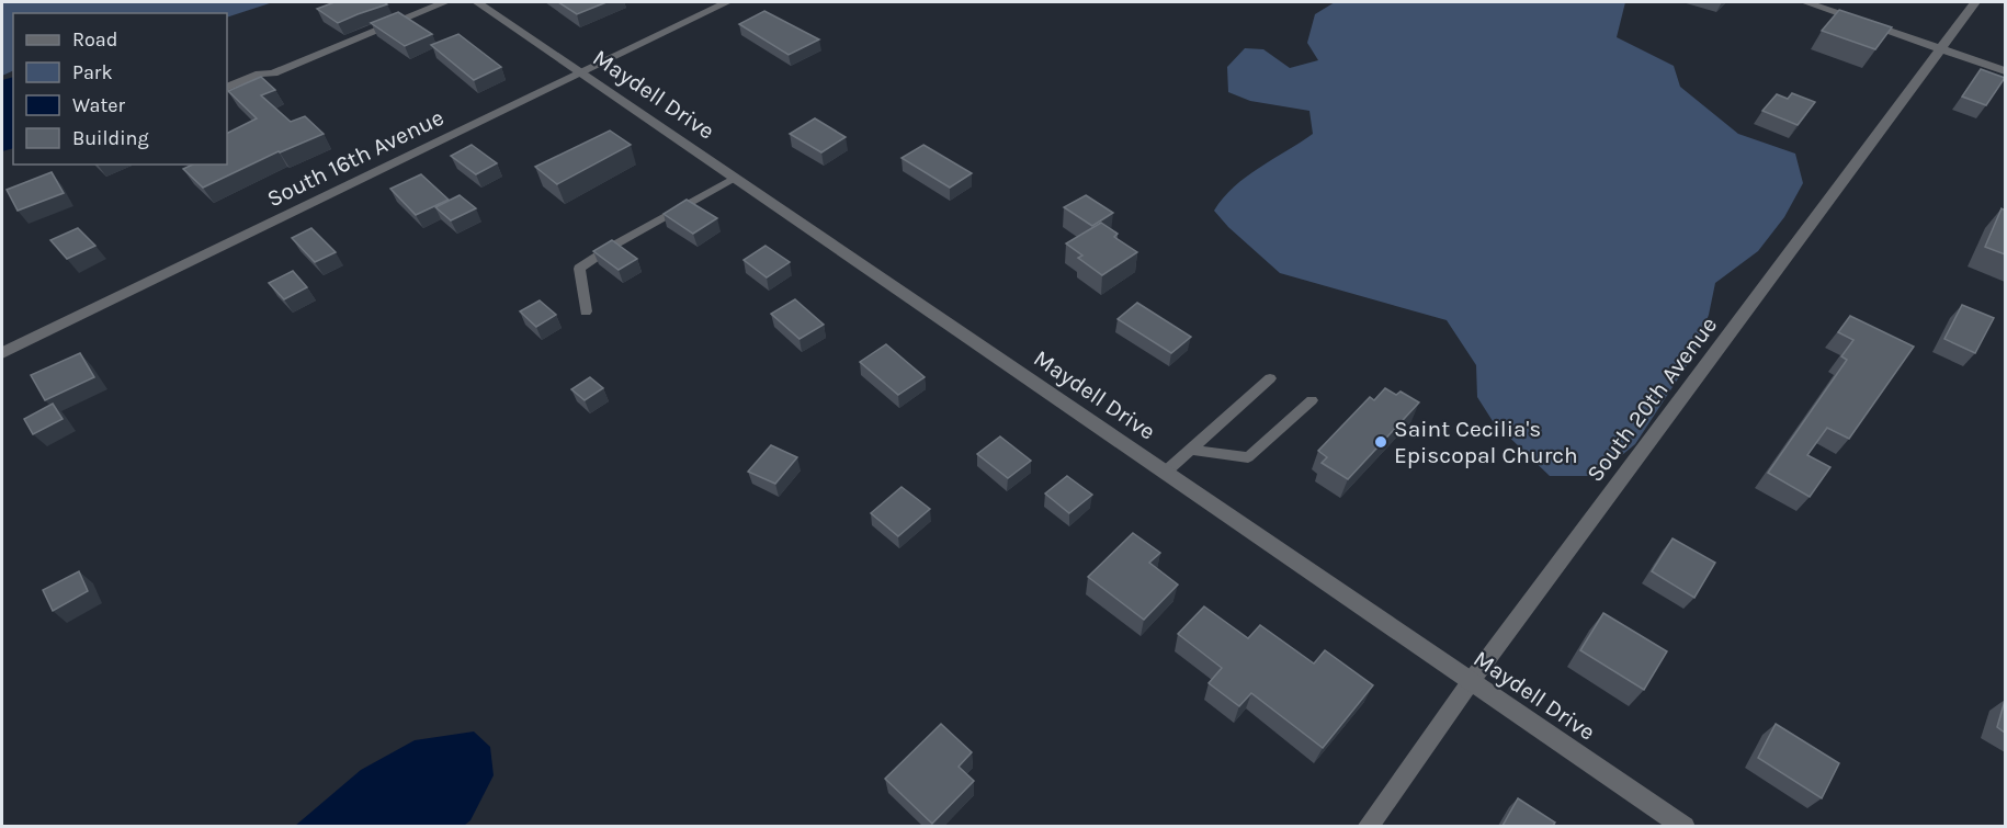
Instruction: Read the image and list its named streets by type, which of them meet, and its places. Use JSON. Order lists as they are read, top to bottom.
{
  "streets": {
    "street": ["Maydell Drive", "South 16th Avenue", "South 20th Avenue"]
  },
  "crossings": [
    ["Maydell Drive", "South 16th Avenue"],
    ["Maydell Drive", "South 20th Avenue"]
  ],
  "places": ["Saint Cecilia's Episcopal Church"],
  "legend": [
    "Road",
    "Park",
    "Water",
    "Building"
  ]
}
